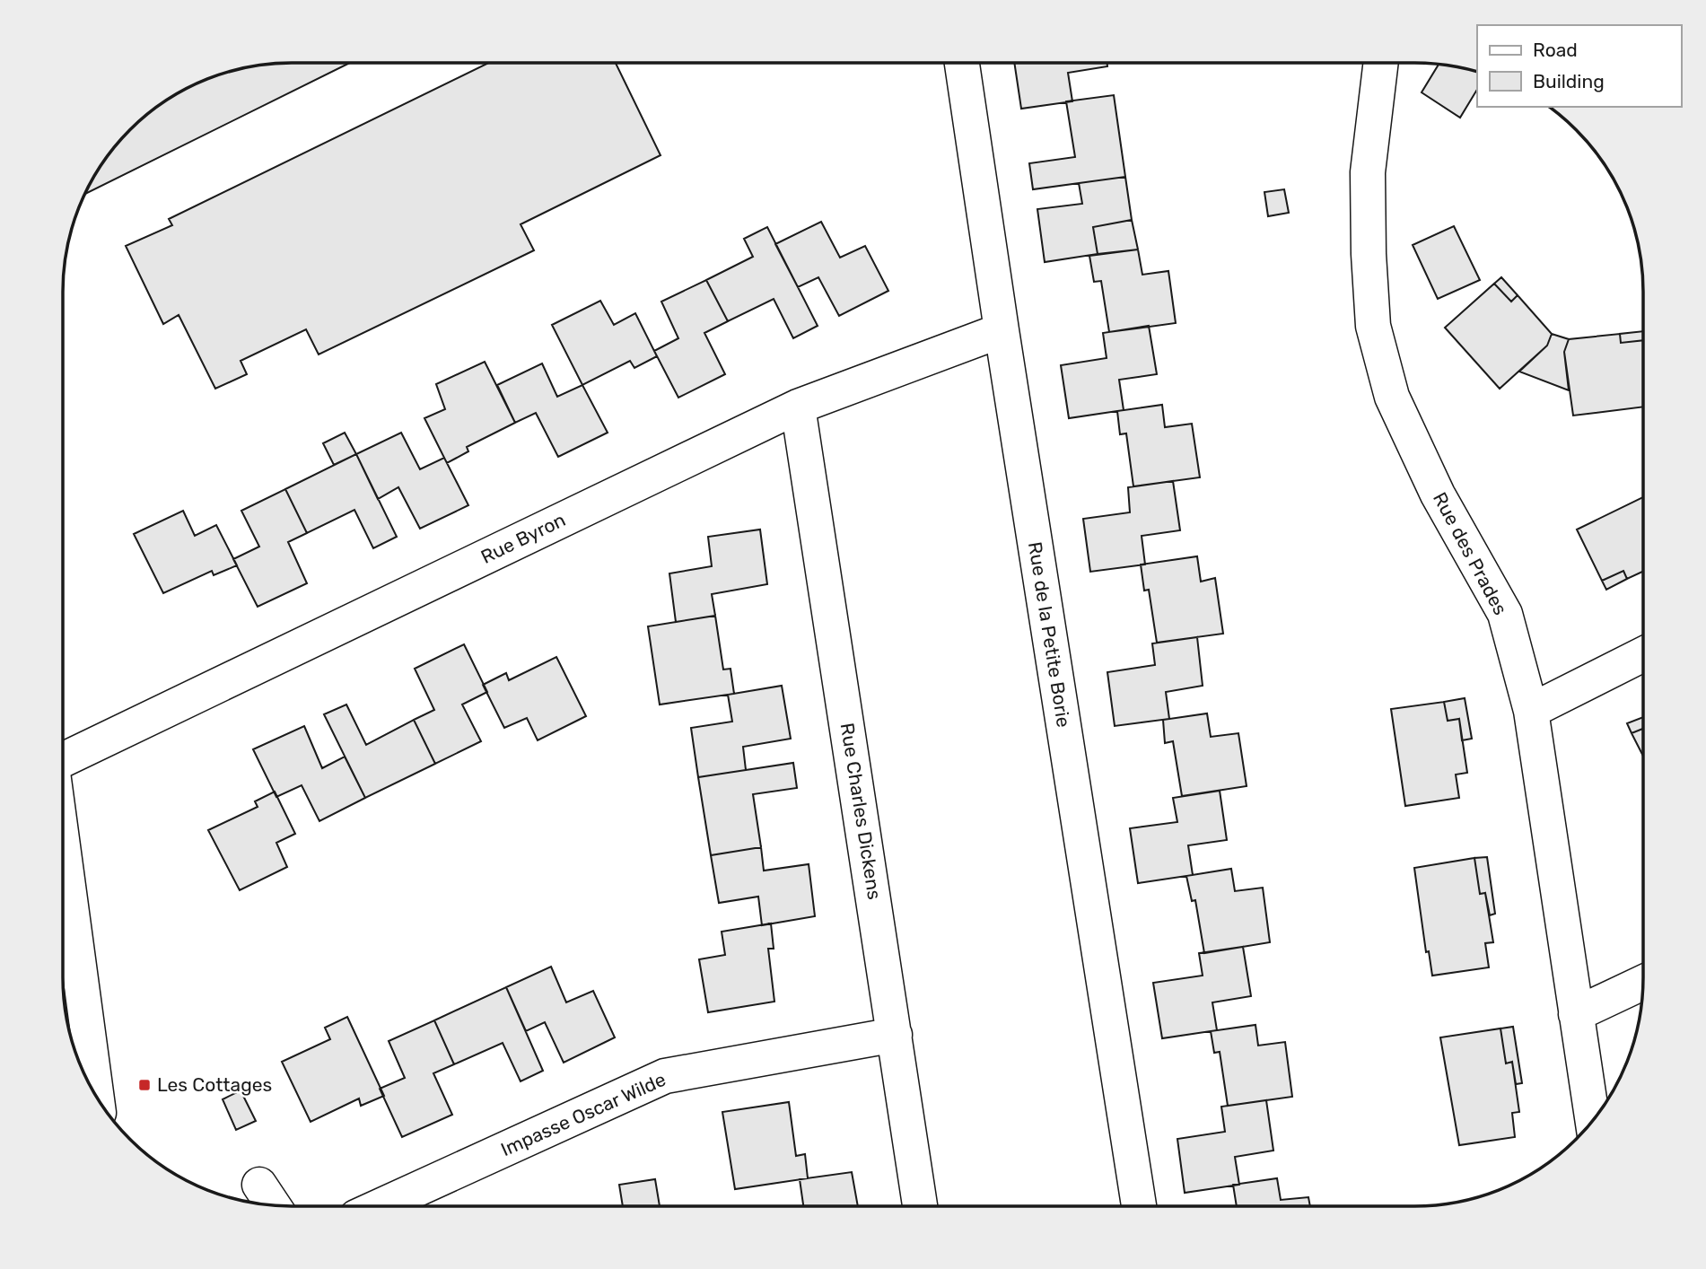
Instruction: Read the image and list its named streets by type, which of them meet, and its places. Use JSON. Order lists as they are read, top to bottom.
{
  "streets": {
    "street": [
      "Rue Byron",
      "Rue des Prades",
      "Rue de la Petite Borie",
      "Rue Charles Dickens",
      "Impasse Oscar Wilde"
    ]
  },
  "crossings": [
    ["Rue Byron", "Rue de la Petite Borie"],
    ["Rue Byron", "Rue Charles Dickens"],
    ["Rue Charles Dickens", "Impasse Oscar Wilde"]
  ],
  "places": {
    "transit": ["Les Cottages"]
  },
  "legend": ["Road", "Building"]
}
